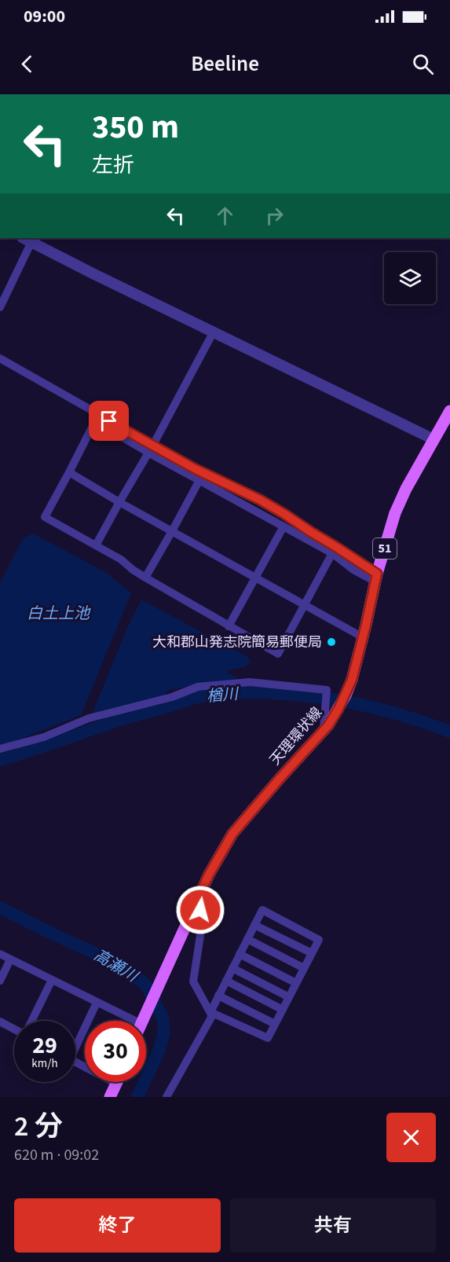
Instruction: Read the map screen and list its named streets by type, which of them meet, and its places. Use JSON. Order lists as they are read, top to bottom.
{
  "streets": {
    "main road": ["51", "天理環状線"]
  },
  "water": ["白土上池", "楢川", "高瀬川"],
  "places": ["大和郡山発志院簡易郵便局"],
  "page": {
    "status": "09:00",
    "header": "Beeline",
    "turn": ["350 m", "左折"],
    "speed": "29 km/h",
    "limit": "30",
    "heading": ["2 分", "620 m · 09:02"],
    "buttons": ["終了", "共有"]
  }
}
